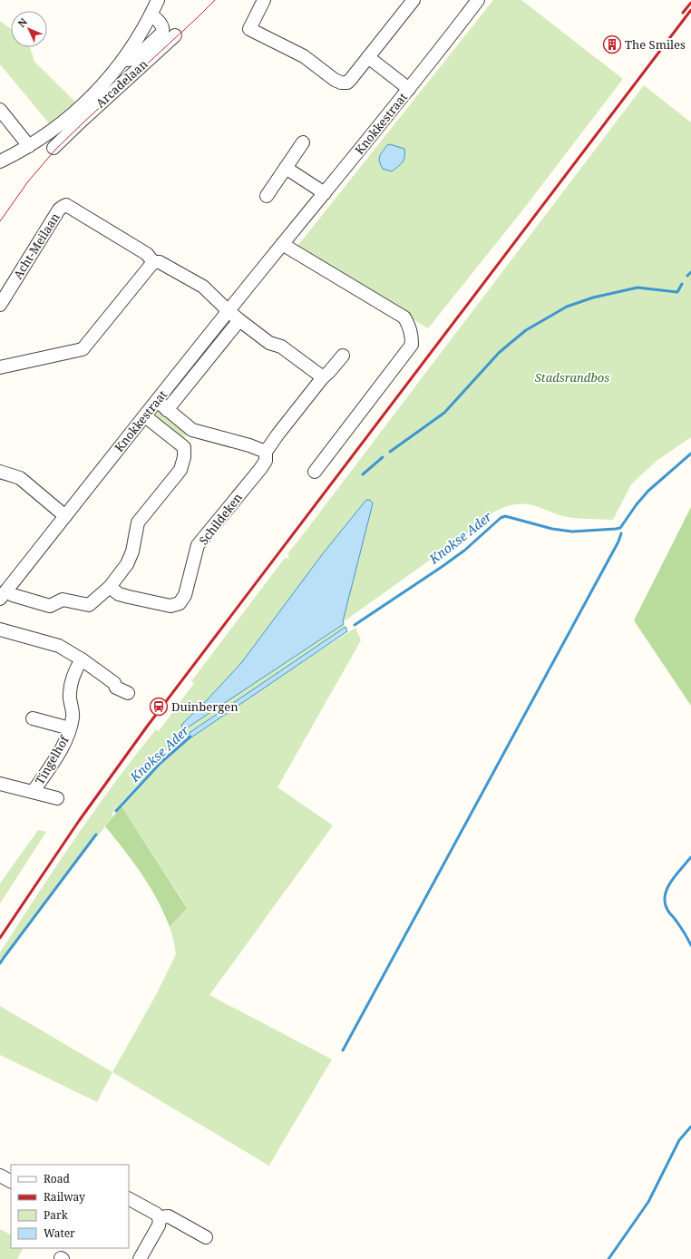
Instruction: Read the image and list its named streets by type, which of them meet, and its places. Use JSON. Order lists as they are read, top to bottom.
{
  "streets": {
    "street": [
      "Arcadelaan",
      "Knokkestraat",
      "Acht-Meilaan",
      "Schildeken",
      "Tingelhof"
    ]
  },
  "crossings": [
    ["Knokkestraat", "Acht-Meilaan"]
  ],
  "water": ["Knokse Ader"],
  "parks": ["Stadsrandbos"],
  "places": {
    "building": ["The Smiles"],
    "station": ["Duinbergen"]
  },
  "legend": [
    "Road",
    "Railway",
    "Park",
    "Water"
  ],
  "north": "top left"
}
